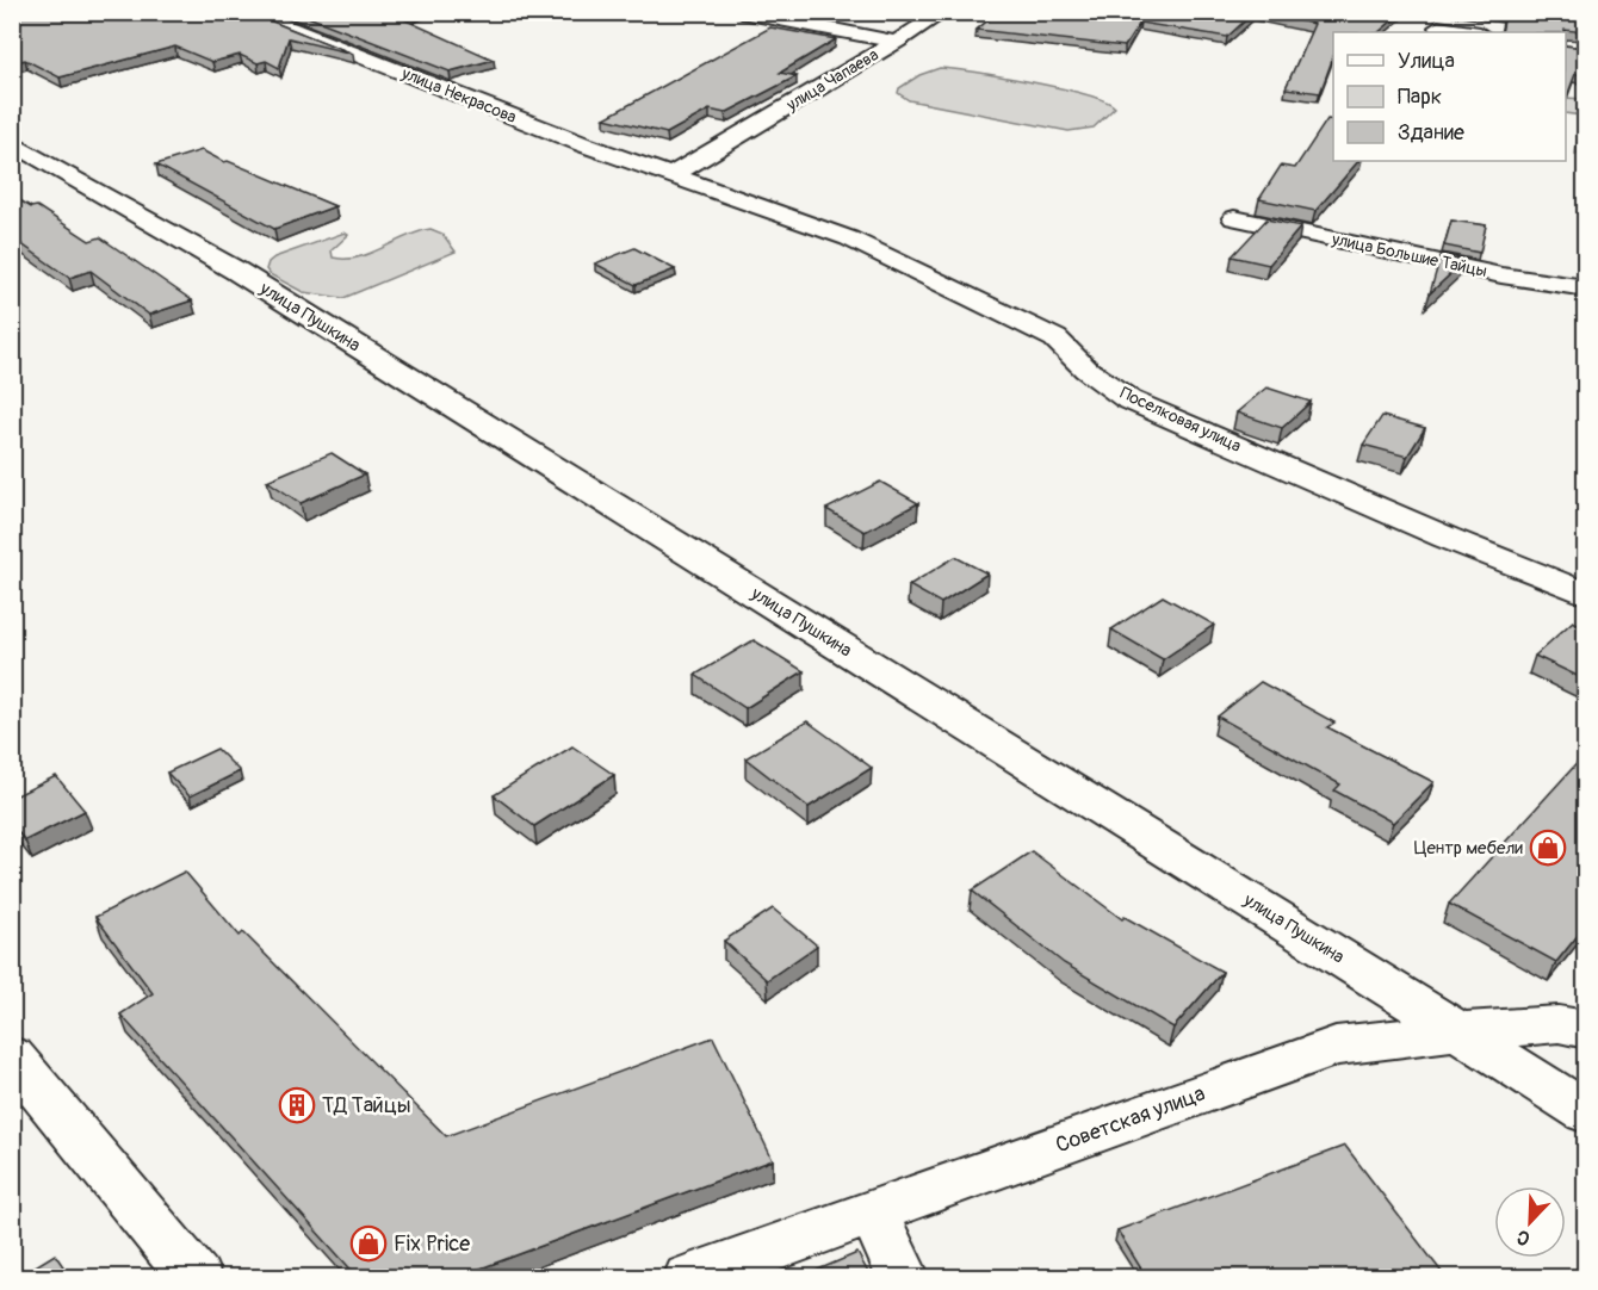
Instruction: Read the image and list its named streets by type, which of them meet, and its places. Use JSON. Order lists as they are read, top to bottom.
{
  "streets": {
    "street": [
      "улица Чапаева",
      "улица Некрасова",
      "улица Большие Тайцы",
      "улица Пушкина",
      "Поселковая улица",
      "Советская улица"
    ]
  },
  "crossings": [
    ["улица Чапаева", "улица Некрасова"],
    ["улица Чапаева", "Поселковая улица"],
    ["улица Некрасова", "Поселковая улица"],
    ["улица Пушкина", "Советская улица"]
  ],
  "places": {
    "shop": ["Центр мебели", "Fix Price"],
    "building": ["ТД Тайцы"]
  },
  "legend": ["Улица", "Парк", "Здание"],
  "north": "bottom left"
}
